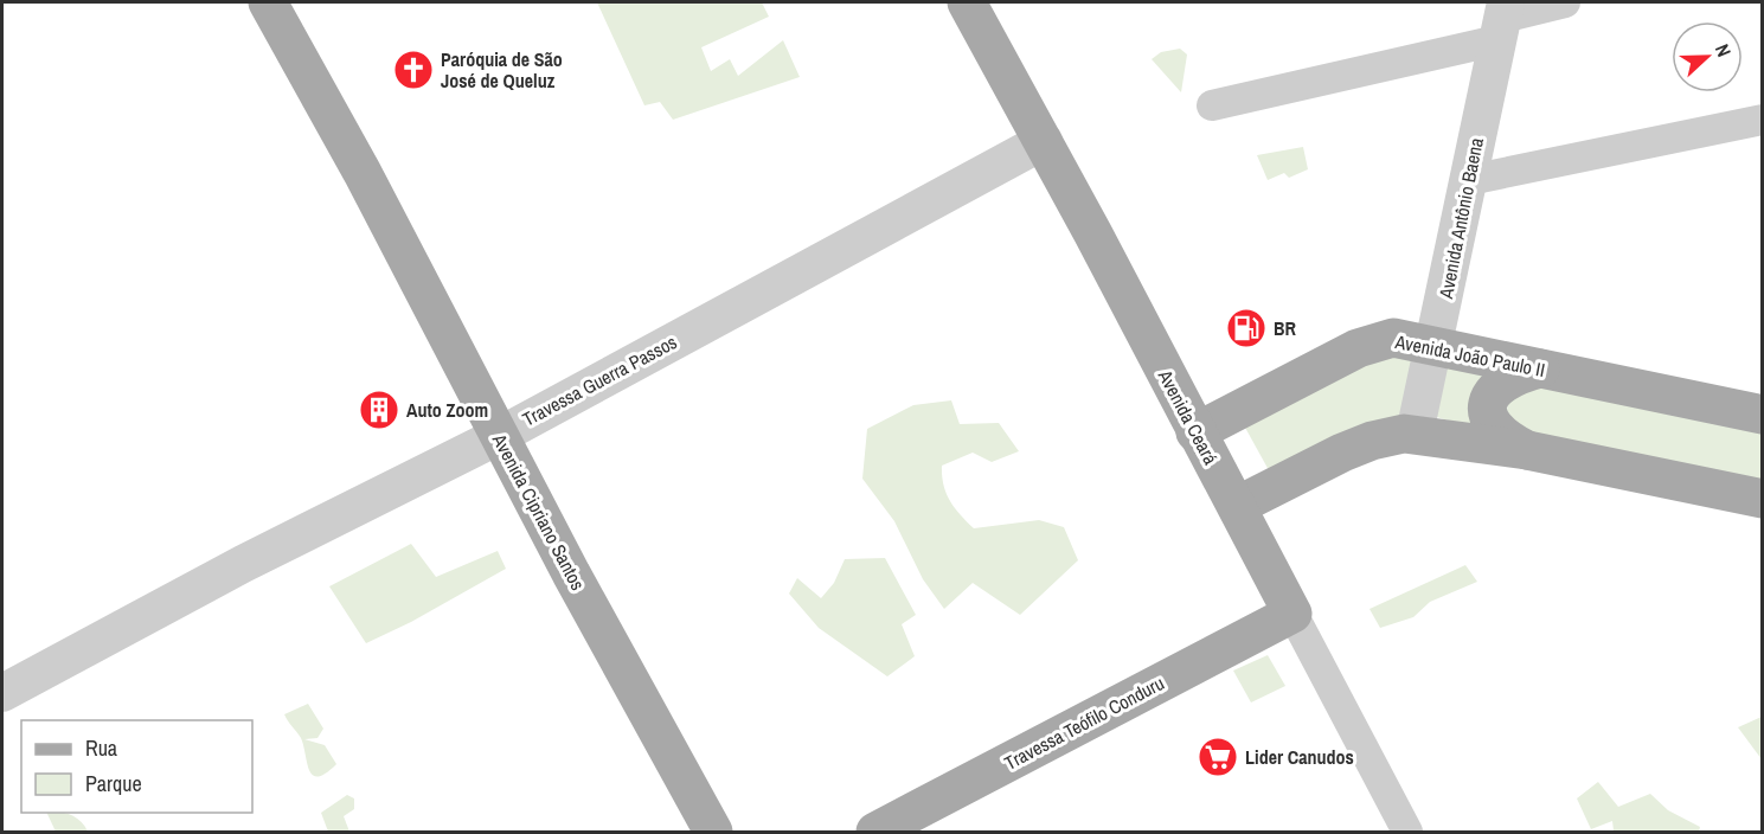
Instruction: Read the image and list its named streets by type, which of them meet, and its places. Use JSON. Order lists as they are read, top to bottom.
{
  "streets": {
    "main road": [
      "Avenida João Paulo II",
      "Avenida Ceará",
      "Avenida Cipriano Santos",
      "Travessa Teófilo Conduru"
    ],
    "street": ["Avenida Antônio Baena", "Travessa Guerra Passos"]
  },
  "crossings": [
    ["Avenida Antônio Baena", "Avenida João Paulo II"],
    ["Avenida João Paulo II", "Avenida Ceará"],
    ["Travessa Guerra Passos", "Avenida Ceará"],
    ["Travessa Guerra Passos", "Avenida Cipriano Santos"],
    ["Avenida Ceará", "Travessa Teófilo Conduru"]
  ],
  "places": {
    "church": ["Paróquia de São José de Queluz"],
    "fuel station": ["BR"],
    "building": ["Auto Zoom"],
    "supermarket": ["Lider Canudos"]
  },
  "legend": ["Rua", "Parque"],
  "north": "right"
}
